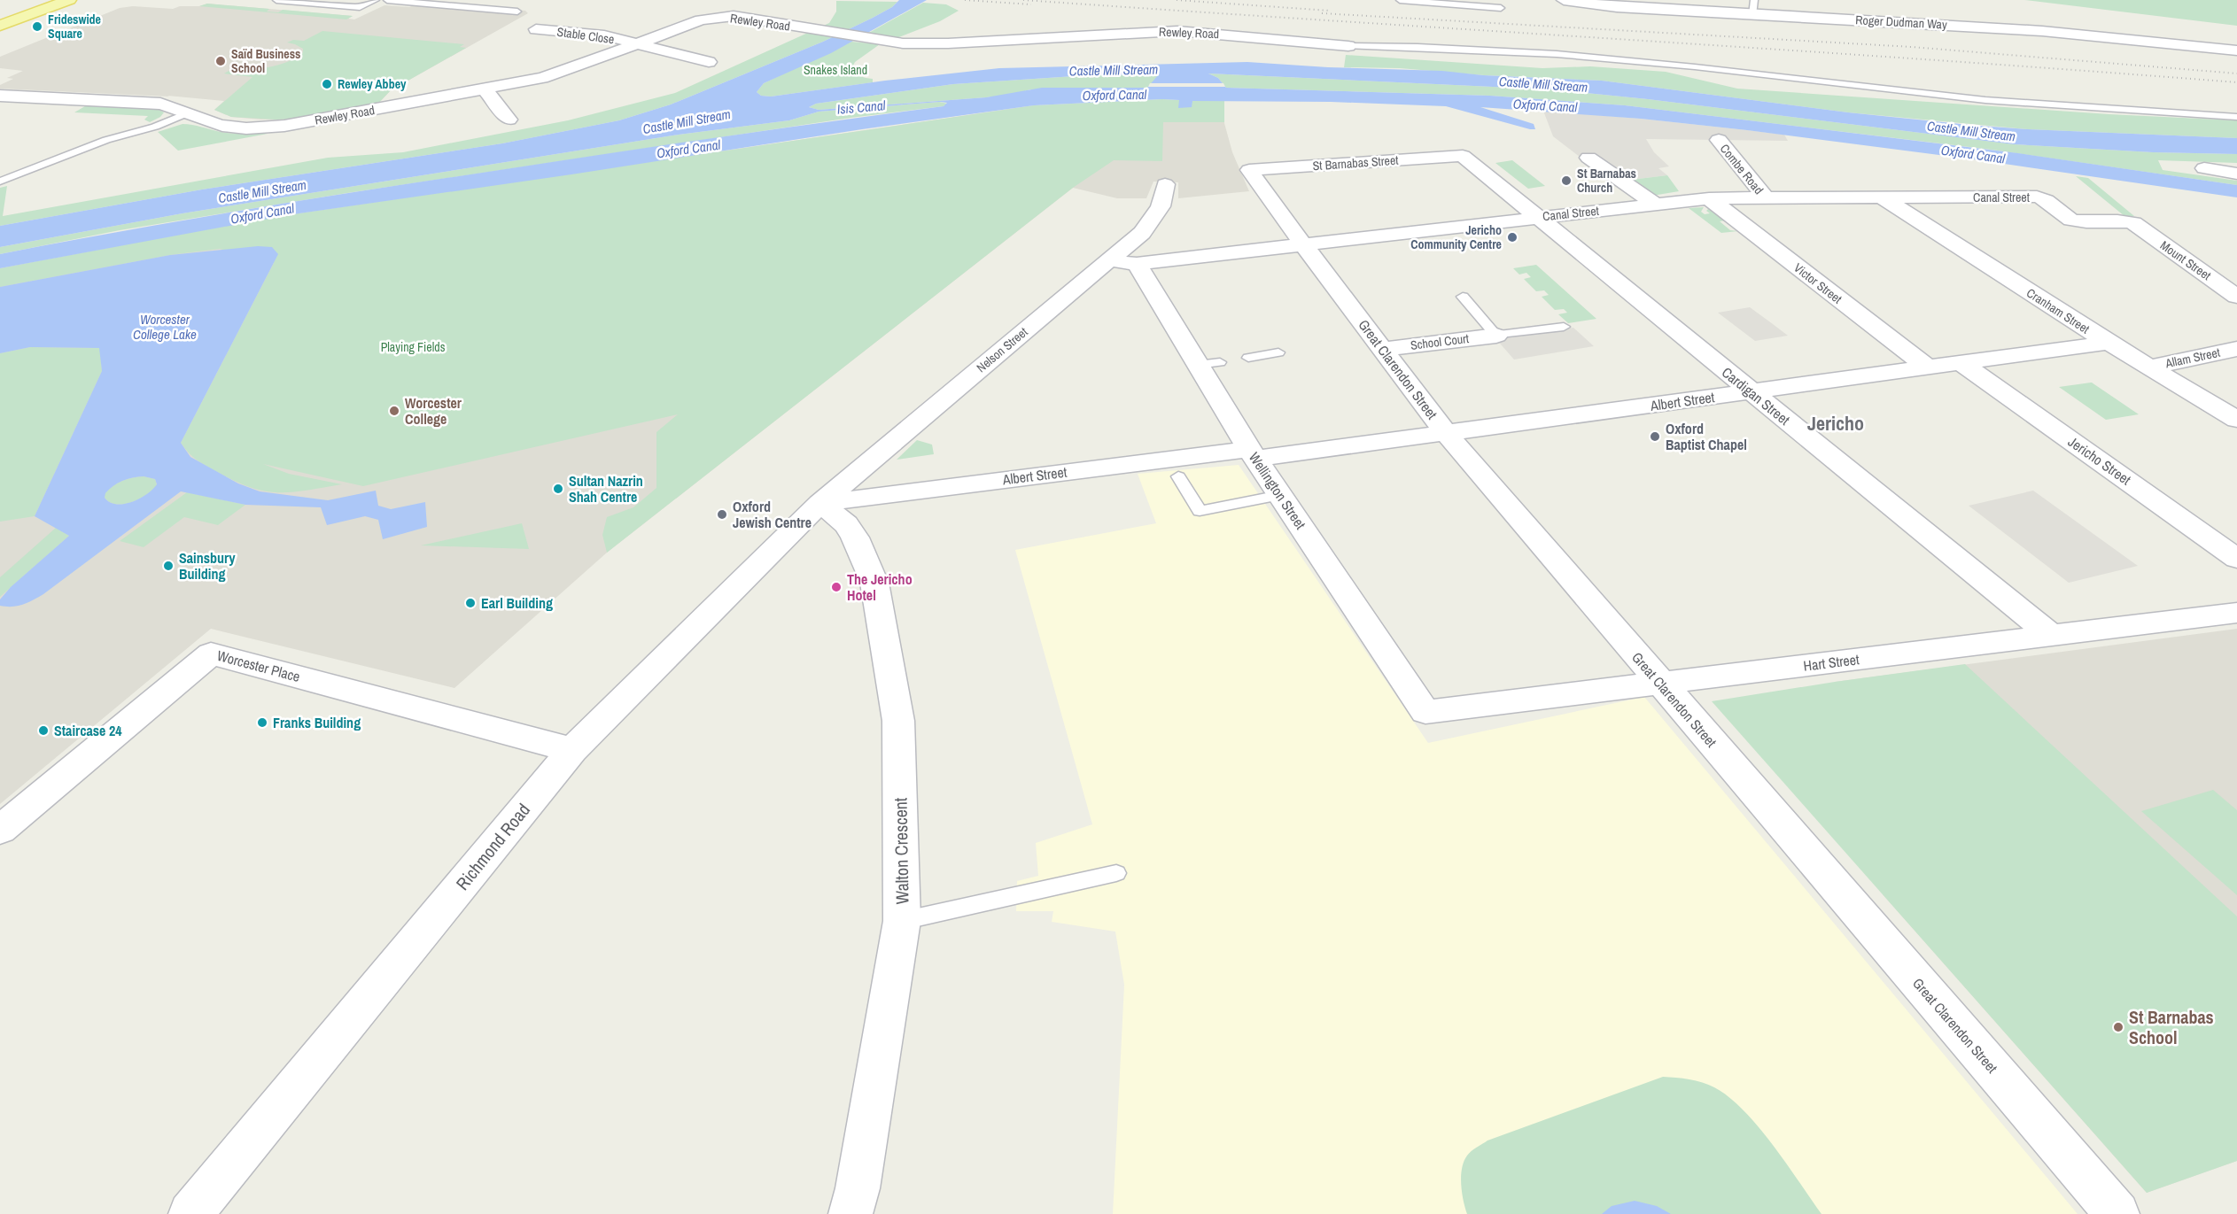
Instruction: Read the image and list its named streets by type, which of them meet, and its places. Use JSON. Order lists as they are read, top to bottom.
{
  "streets": {
    "street": [
      "Rewley Road",
      "Roger Dudman Way",
      "Stable Close",
      "St Barnabas Street",
      "Combe Road",
      "Canal Street",
      "Mount Street",
      "Victor Street",
      "Cranham Street",
      "School Court",
      "Nelson Street",
      "Allam Street",
      "Great Clarendon Street",
      "Cardigan Street",
      "Albert Street",
      "Jericho Street",
      "Wellington Street",
      "Hart Street",
      "Worcester Place",
      "Richmond Road",
      "Walton Crescent"
    ]
  },
  "crossings": [
    ["Rewley Road", "Stable Close"],
    ["St Barnabas Street", "Great Clarendon Street"],
    ["St Barnabas Street", "Cardigan Street"],
    ["Combe Road", "Canal Street"],
    ["Canal Street", "Mount Street"],
    ["Canal Street", "Victor Street"],
    ["Canal Street", "Cranham Street"],
    ["Canal Street", "Nelson Street"],
    ["Canal Street", "Great Clarendon Street"],
    ["Canal Street", "Cardigan Street"],
    ["Canal Street", "Wellington Street"],
    ["Victor Street", "Albert Street"],
    ["Cranham Street", "Allam Street"],
    ["Cranham Street", "Albert Street"],
    ["School Court", "Great Clarendon Street"],
    ["Nelson Street", "Albert Street"],
    ["Nelson Street", "Richmond Road"],
    ["Nelson Street", "Walton Crescent"],
    ["Great Clarendon Street", "Albert Street"],
    ["Great Clarendon Street", "Hart Street"],
    ["Cardigan Street", "Albert Street"],
    ["Cardigan Street", "Hart Street"],
    ["Albert Street", "Jericho Street"],
    ["Albert Street", "Wellington Street"],
    ["Albert Street", "Richmond Road"],
    ["Albert Street", "Walton Crescent"],
    ["Wellington Street", "Hart Street"],
    ["Worcester Place", "Richmond Road"],
    ["Richmond Road", "Walton Crescent"]
  ],
  "districts": ["Jericho"],
  "water": [
    "Castle Mill Stream",
    "Oxford Canal",
    "Isis Canal",
    "Worcester College Lake"
  ],
  "parks": ["Snakes Island", "Playing Fields"],
  "places": [
    "Frideswide Square",
    "Saïd Business School",
    "Rewley Abbey",
    "St Barnabas Church",
    "Jericho Community Centre",
    "Worcester College",
    "Oxford Baptist Chapel",
    "Sultan Nazrin Shah Centre",
    "Oxford Jewish Centre",
    "Sainsbury Building",
    "The Jericho Hotel",
    "Earl Building",
    "Franks Building",
    "Staircase 24",
    "St Barnabas School"
  ]
}
